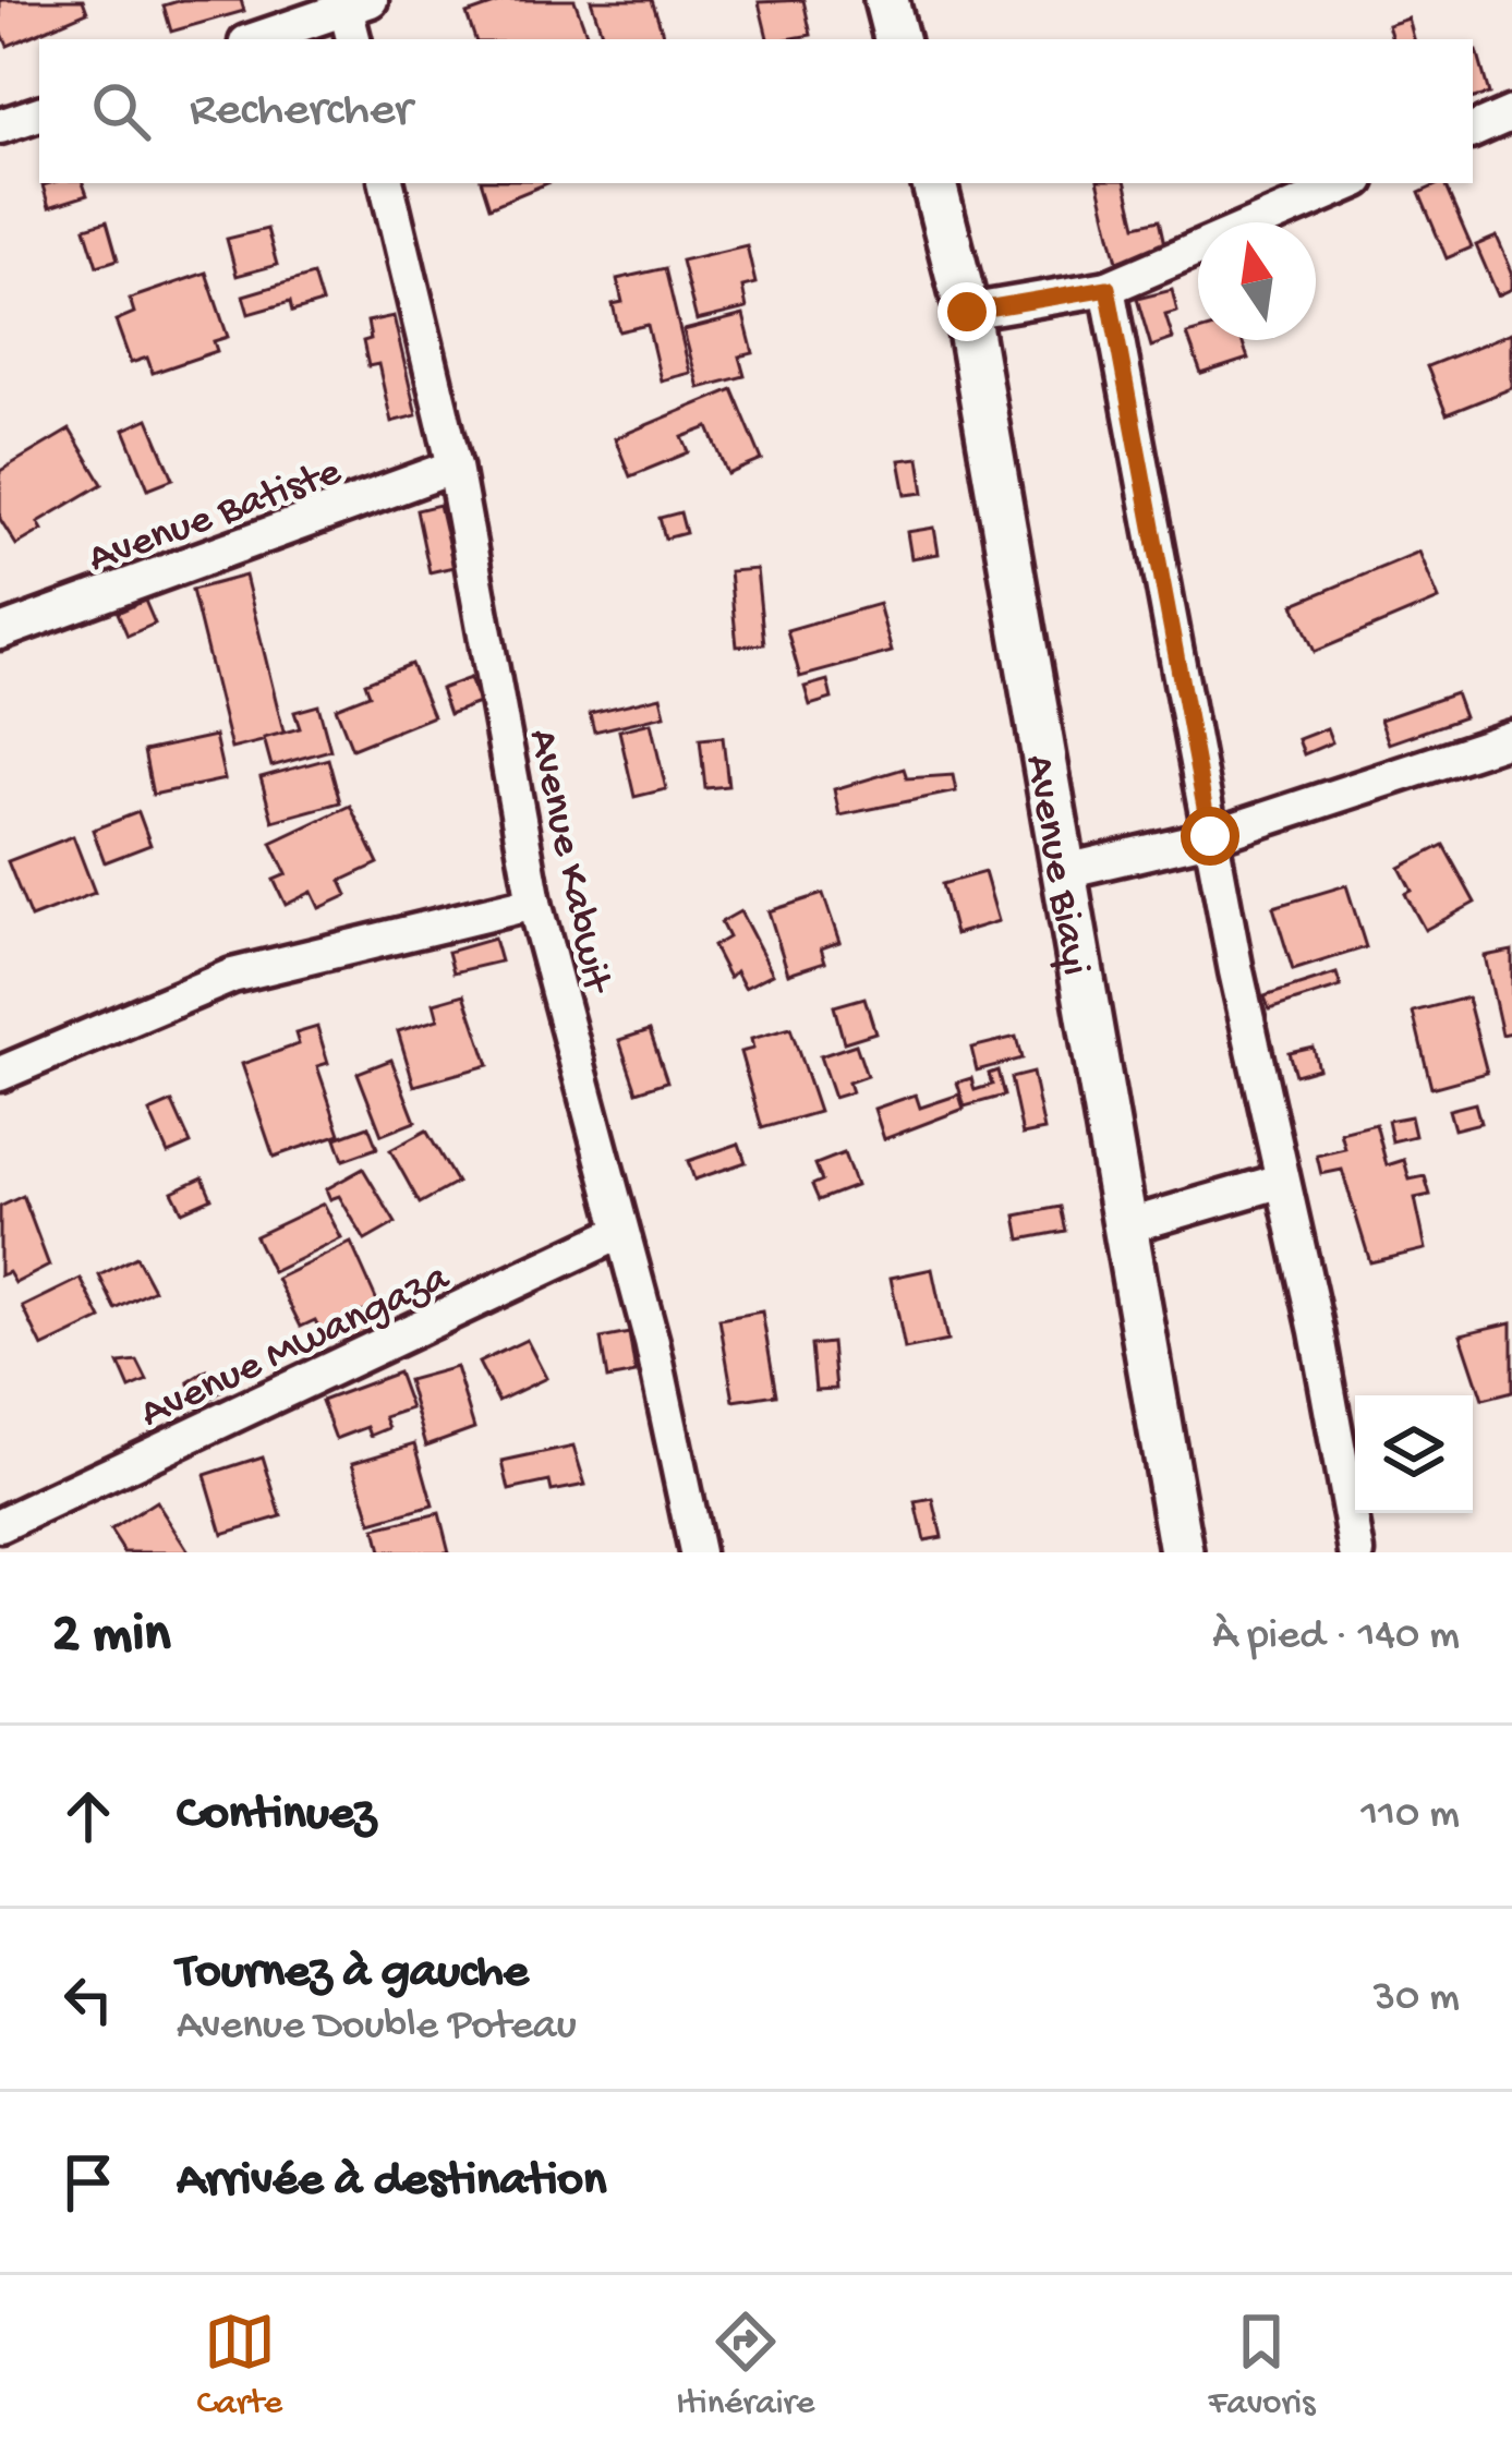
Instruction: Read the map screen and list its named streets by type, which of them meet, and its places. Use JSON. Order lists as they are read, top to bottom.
{
  "streets": {
    "street": [
      "Avenue Batiste",
      "Avenue Kabwit",
      "Avenue Biayi",
      "Avenue Mwangaza"
    ]
  },
  "crossings": [
    ["Avenue Batiste", "Avenue Kabwit"],
    ["Avenue Kabwit", "Avenue Mwangaza"]
  ],
  "north": "top",
  "page": {
    "search": "Rechercher",
    "heading": ["2 min", "À pied · 140 m"],
    "list": [
      ["Continuez", "110 m"],
      ["Tournez à gauche", "Avenue Double Poteau", "30 m"],
      "Arrivée à destination"
    ],
    "nav": ["Carte", "Itinéraire", "Favoris"]
  }
}
